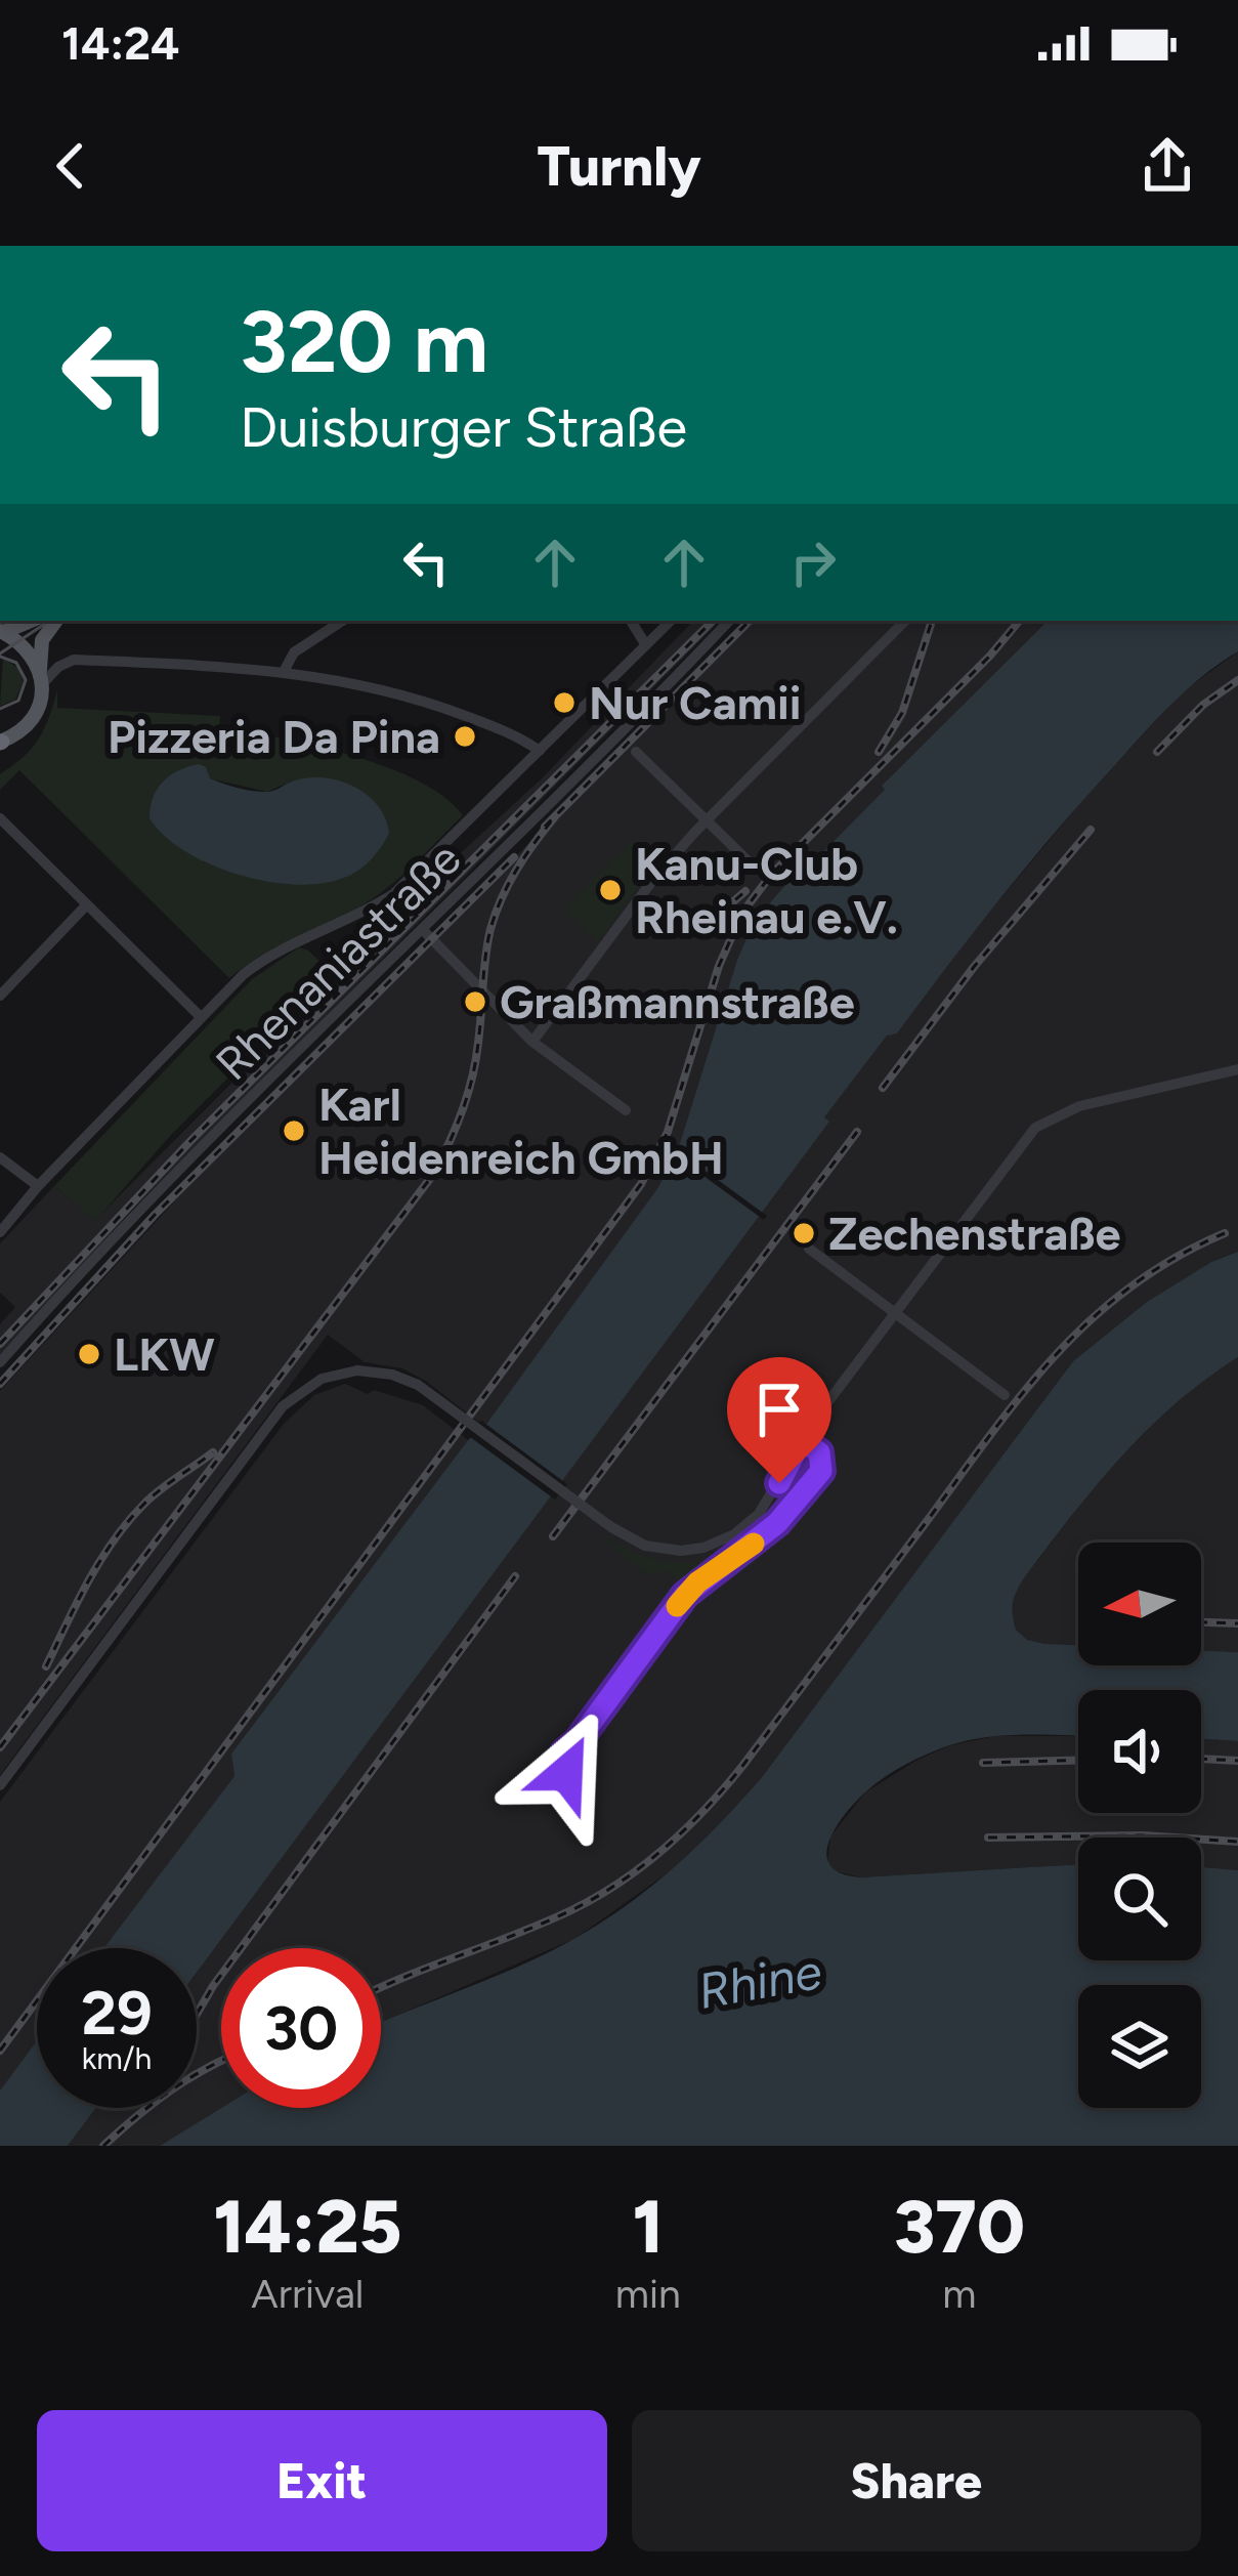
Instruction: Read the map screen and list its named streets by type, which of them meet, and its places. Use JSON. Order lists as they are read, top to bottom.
{
  "streets": {
    "street": ["Rhenaniastraße"]
  },
  "water": ["Rhine"],
  "places": [
    "Nur Camii",
    "Pizzeria Da Pina",
    "Kanu-Club Rheinau e.V.",
    "Graßmannstraße",
    "Karl Heidenreich GmbH",
    "Zechenstraße",
    "LKW"
  ],
  "north": "left",
  "page": {
    "status": "14:24",
    "header": "Turnly",
    "turn": ["320 m", "Duisburger Straße"],
    "speed": "29 km/h",
    "limit": "30",
    "eta": [
      "14:25",
      "Arrival",
      "1",
      "min",
      "370",
      "m"
    ],
    "buttons": ["Exit", "Share"]
  }
}
